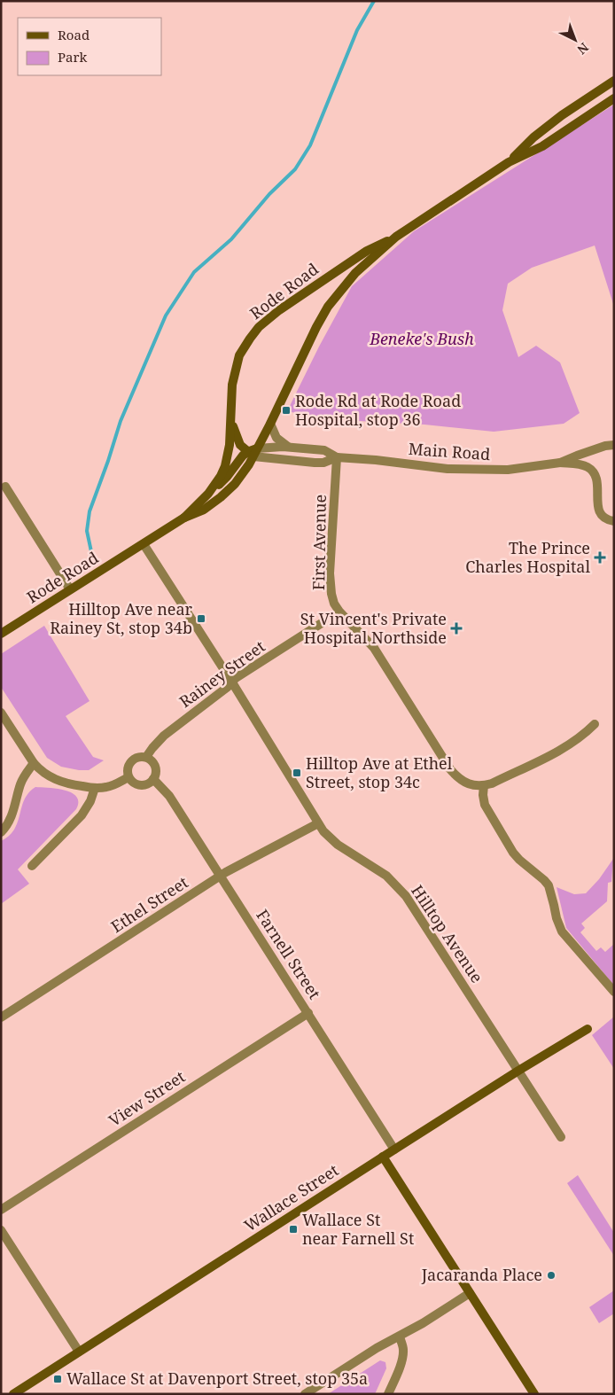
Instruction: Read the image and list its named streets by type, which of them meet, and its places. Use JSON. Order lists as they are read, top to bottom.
{
  "streets": {
    "main road": ["Rode Road", "Wallace Street"],
    "street": [
      "Main Road",
      "First Avenue",
      "Rainey Street",
      "Ethel Street",
      "Hilltop Avenue",
      "Farnell Street",
      "View Street"
    ]
  },
  "crossings": [
    ["Rode Road", "Main Road"],
    ["Rode Road", "Hilltop Avenue"],
    ["Main Road", "First Avenue"],
    ["Rainey Street", "Hilltop Avenue"],
    ["Rainey Street", "Farnell Street"],
    ["Ethel Street", "Hilltop Avenue"],
    ["Ethel Street", "Farnell Street"],
    ["Hilltop Avenue", "Wallace Street"],
    ["Farnell Street", "View Street"],
    ["Farnell Street", "Wallace Street"]
  ],
  "parks": ["Beneke's Bush"],
  "places": {
    "transit": [
      "Rode Rd at Rode Road Hospital, stop 36",
      "Hilltop Ave near Rainey St, stop 34b",
      "Hilltop Ave at Ethel Street, stop 34c",
      "Wallace St near Farnell St",
      "Wallace St at Davenport Street, stop 35a"
    ],
    "health": ["The Prince Charles Hospital", "St Vincent's Private Hospital Northside"],
    "other": ["Jacaranda Place"]
  },
  "legend": ["Road", "Park"],
  "north": "bottom right"
}
